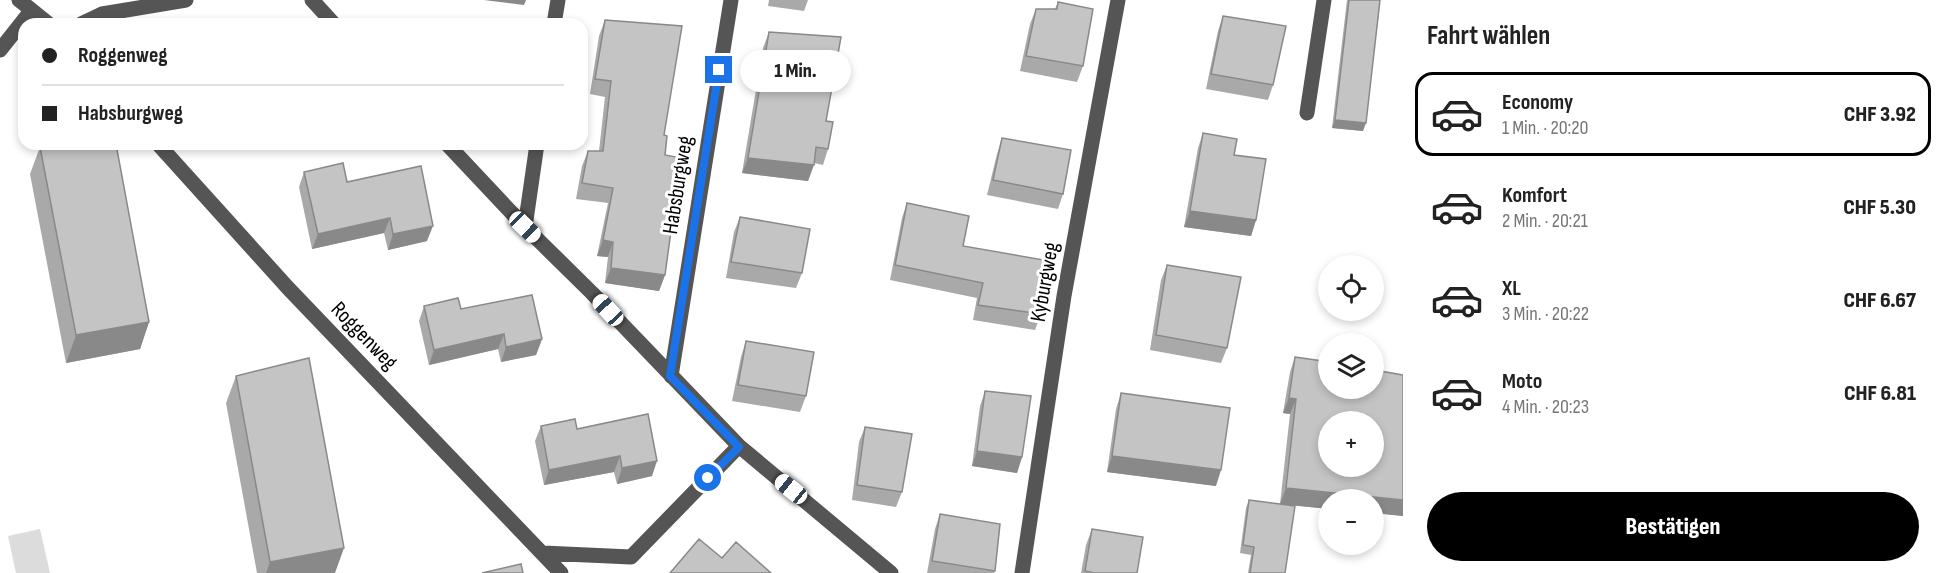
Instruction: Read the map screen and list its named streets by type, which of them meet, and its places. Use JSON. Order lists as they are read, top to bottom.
{
  "streets": {
    "street": ["Habsburgweg", "Kyburgweg", "Roggenweg"]
  },
  "page": {
    "heading": "Fahrt wählen",
    "banner": ["Roggenweg", "Habsburgweg"],
    "bubble": "1 Min.",
    "list": [
      {
        "name": "Economy",
        "note": "1 Min. · 20:20",
        "value": "CHF 3.92"
      },
      {
        "name": "Komfort",
        "note": "2 Min. · 20:21",
        "value": "CHF 5.30"
      },
      {
        "name": "XL",
        "note": "3 Min. · 20:22",
        "value": "CHF 6.67"
      },
      {
        "name": "Moto",
        "note": "4 Min. · 20:23",
        "value": "CHF 6.81"
      }
    ],
    "map_buttons": ["+", "−"],
    "buttons": "Bestätigen"
  }
}
